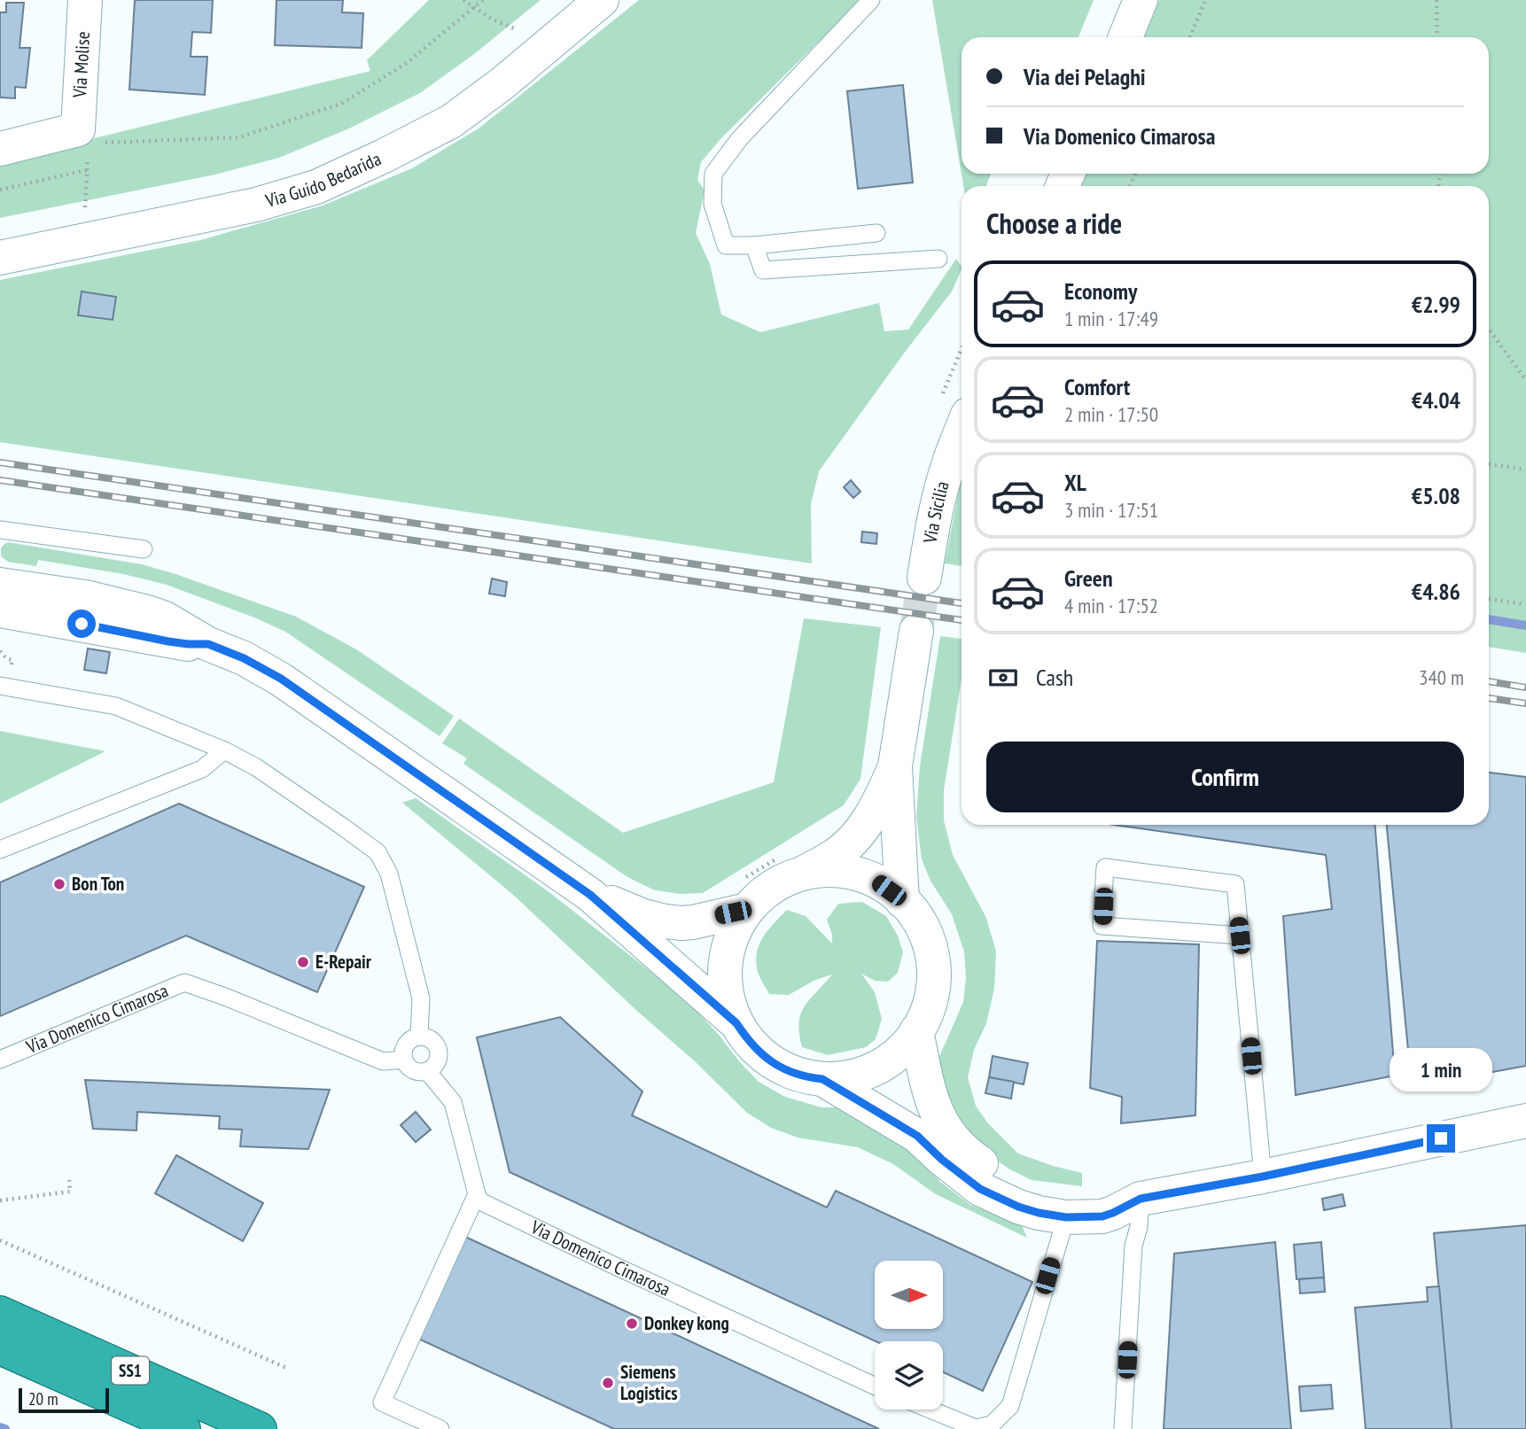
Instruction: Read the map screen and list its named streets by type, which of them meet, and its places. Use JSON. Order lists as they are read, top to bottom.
{
  "streets": {
    "highway": ["SS1"],
    "street": ["Via Molise", "Via Guido Bedarida", "Via Sicilia"],
    "lane": ["Via Domenico Cimarosa"]
  },
  "places": [
    "Bon Ton",
    "E-Repair",
    "Donkey kong",
    "Siemens Logistics"
  ],
  "scale_bar": "20 m",
  "north": "right",
  "page": {
    "banner": ["Via dei Pelaghi", "Via Domenico Cimarosa"],
    "heading": "Choose a ride",
    "list": [
      {
        "name": "Economy",
        "note": "1 min · 17:49",
        "value": "€2.99"
      },
      {
        "name": "Comfort",
        "note": "2 min · 17:50",
        "value": "€4.04"
      },
      {
        "name": "XL",
        "note": "3 min · 17:51",
        "value": "€5.08"
      },
      {
        "name": "Green",
        "note": "4 min · 17:52",
        "value": "€4.86"
      }
    ],
    "pay": ["Cash", "340 m"],
    "buttons": "Confirm",
    "bubble": "1 min",
    "scale": "20 m"
  }
}
